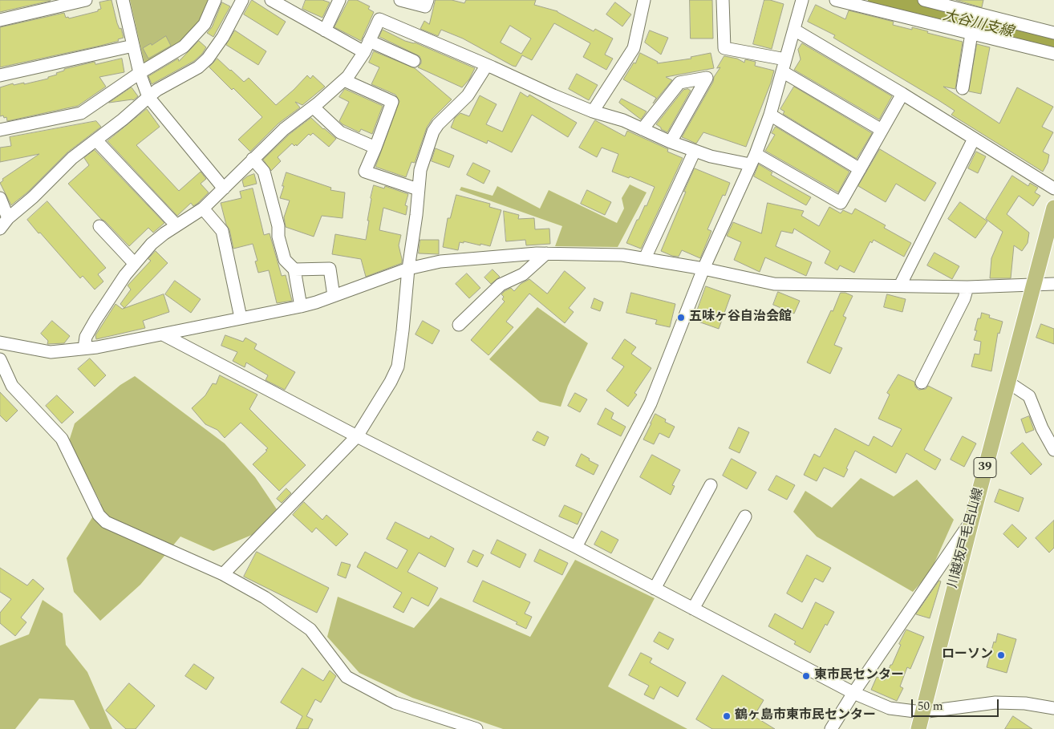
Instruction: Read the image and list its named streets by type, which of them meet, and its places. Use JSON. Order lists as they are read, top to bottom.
{
  "streets": {
    "main road": ["39", "川越坂戸毛呂山線"]
  },
  "water": ["大谷川支線"],
  "places": [
    "五味ヶ谷自治会館",
    "ローソン",
    "東市民センター",
    "鶴ヶ島市東市民センター"
  ],
  "scale_bar": "50 m"
}
